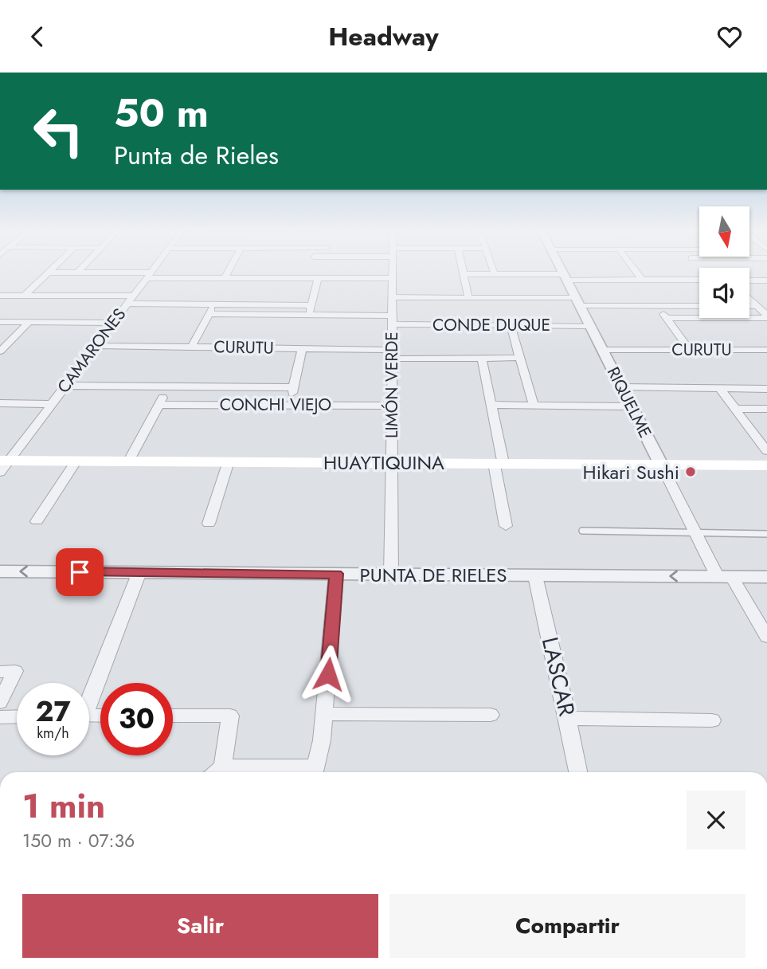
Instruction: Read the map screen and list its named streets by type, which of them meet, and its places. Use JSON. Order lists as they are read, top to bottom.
{
  "streets": {
    "main road": ["HUAYTIQUINA"],
    "street": [
      "CONDE DUQUE",
      "CURUTU",
      "CAMARONES",
      "LIMÓN VERDE",
      "RIQUELME",
      "CONCHI VIEJO",
      "PUNTA DE RIELES",
      "LASCAR"
    ]
  },
  "crossings": [
    ["CONDE DUQUE", "LIMÓN VERDE"],
    ["CONDE DUQUE", "RIQUELME"],
    ["CURUTU", "CAMARONES"],
    ["CURUTU", "LIMÓN VERDE"],
    ["CURUTU", "RIQUELME"],
    ["CAMARONES", "CONCHI VIEJO"],
    ["CAMARONES", "HUAYTIQUINA"],
    ["LIMÓN VERDE", "CONCHI VIEJO"],
    ["LIMÓN VERDE", "HUAYTIQUINA"],
    ["LIMÓN VERDE", "PUNTA DE RIELES"],
    ["RIQUELME", "HUAYTIQUINA"],
    ["RIQUELME", "PUNTA DE RIELES"],
    ["PUNTA DE RIELES", "LASCAR"]
  ],
  "places": ["Hikari Sushi"],
  "north": "bottom",
  "page": {
    "header": "Headway",
    "turn": ["50 m", "Punta de Rieles"],
    "speed": "27 km/h",
    "limit": "30",
    "heading": ["1 min", "150 m · 07:36"],
    "buttons": ["Salir", "Compartir"]
  }
}
